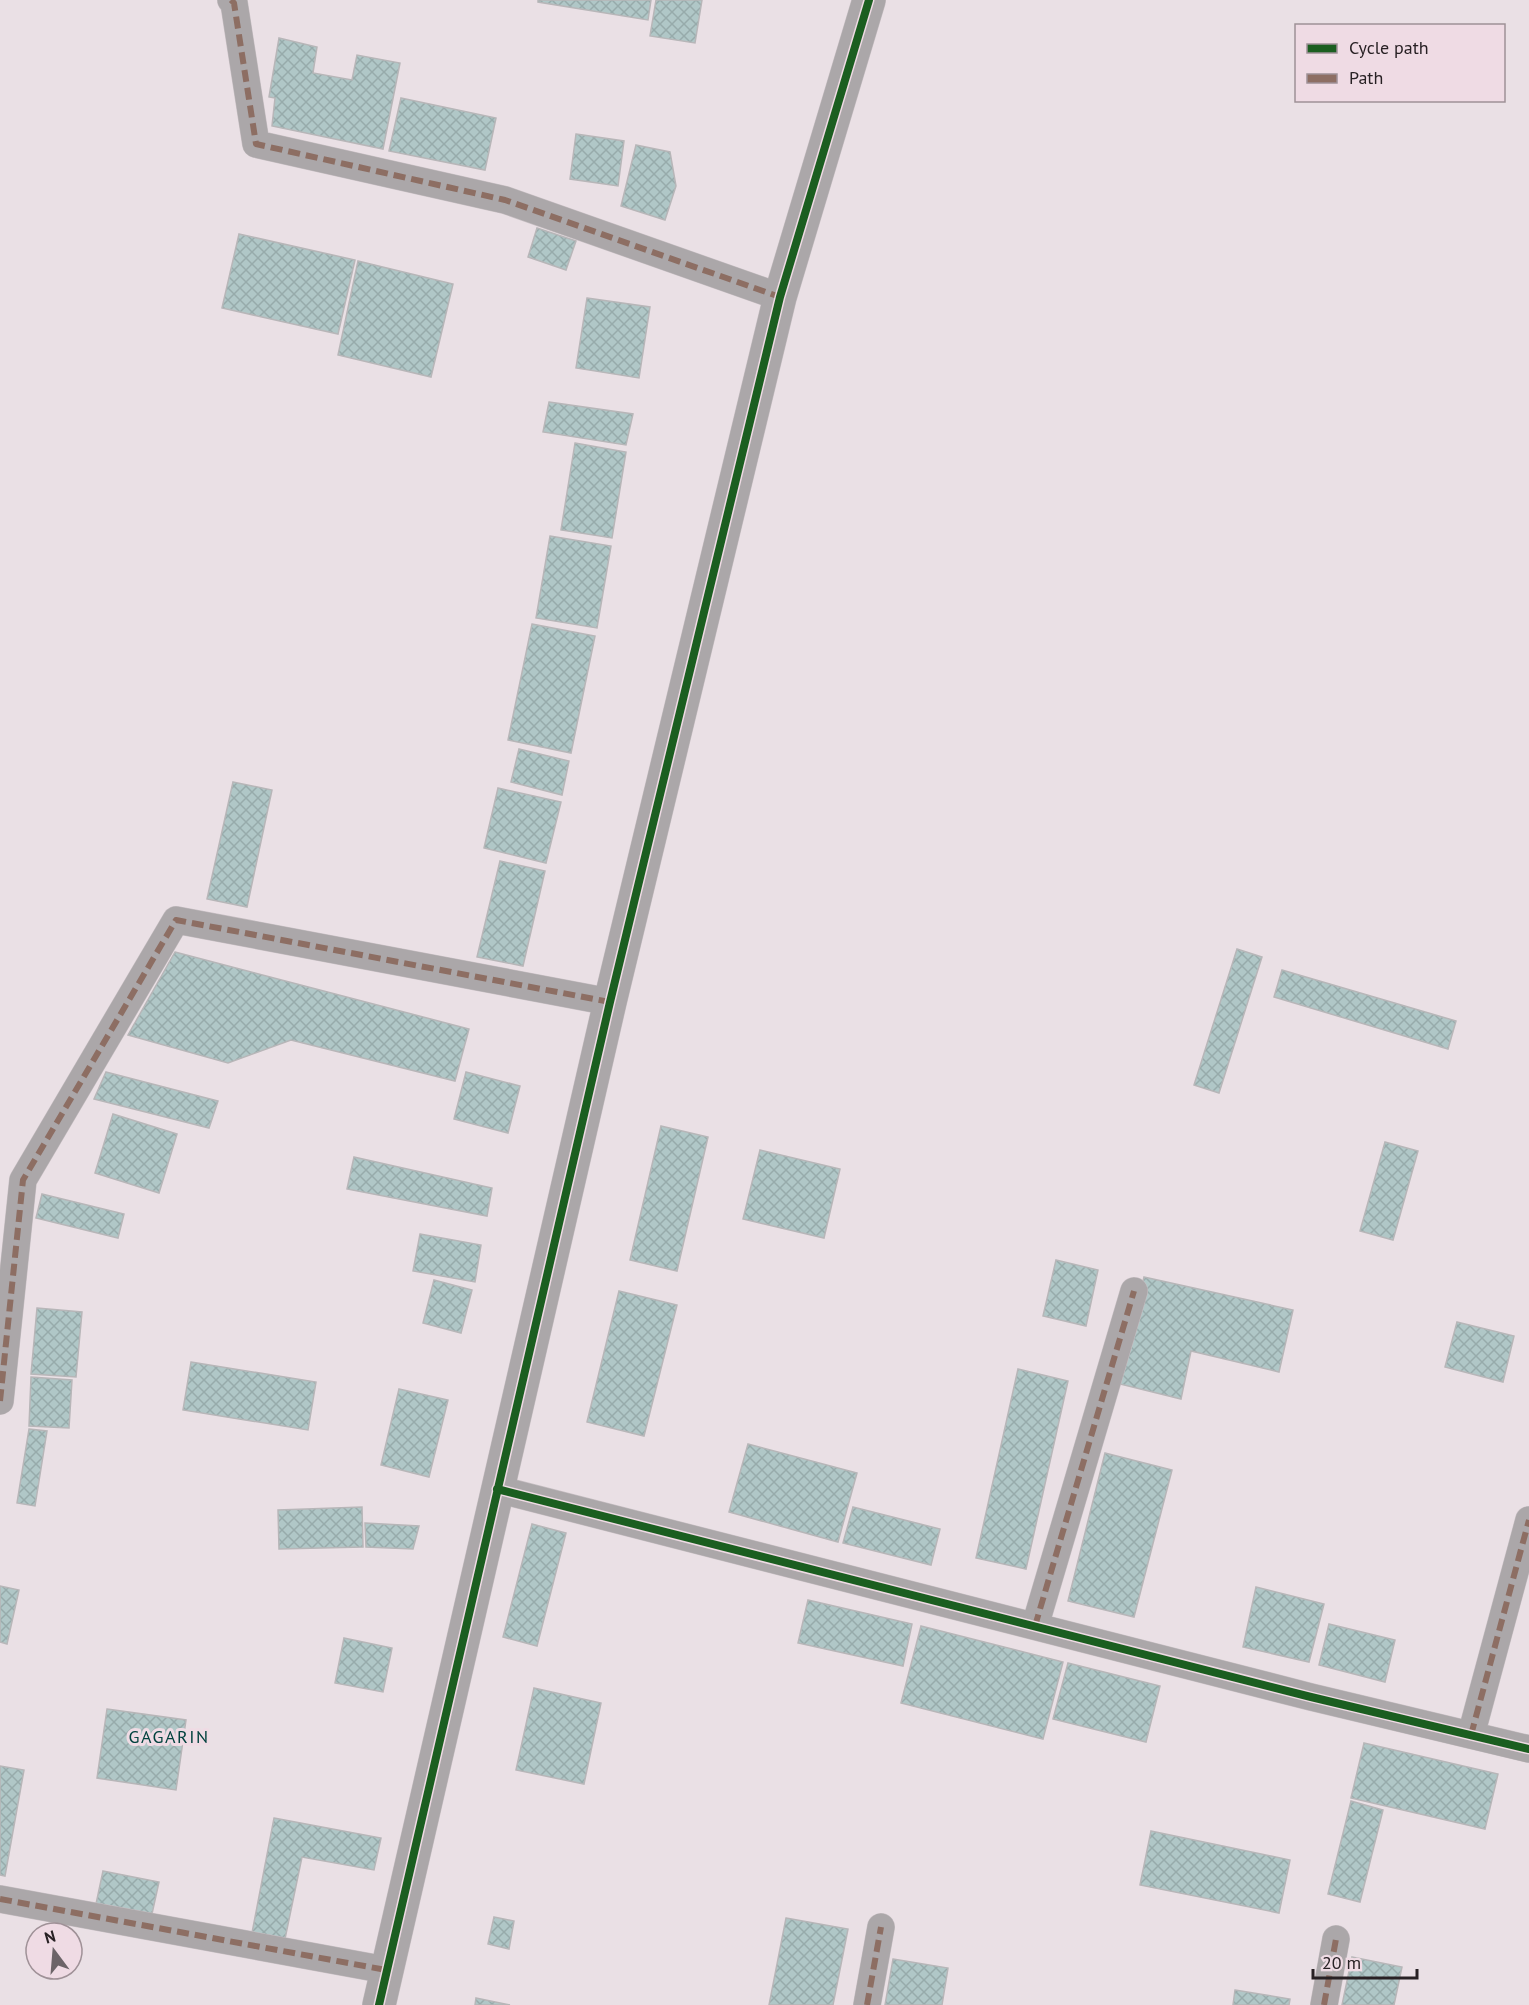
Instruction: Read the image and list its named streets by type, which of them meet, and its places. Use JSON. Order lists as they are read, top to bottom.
{
  "districts": ["GAGARIN"],
  "legend": ["Cycle path", "Path"],
  "scale_bar": "20 m",
  "north": "top"
}
